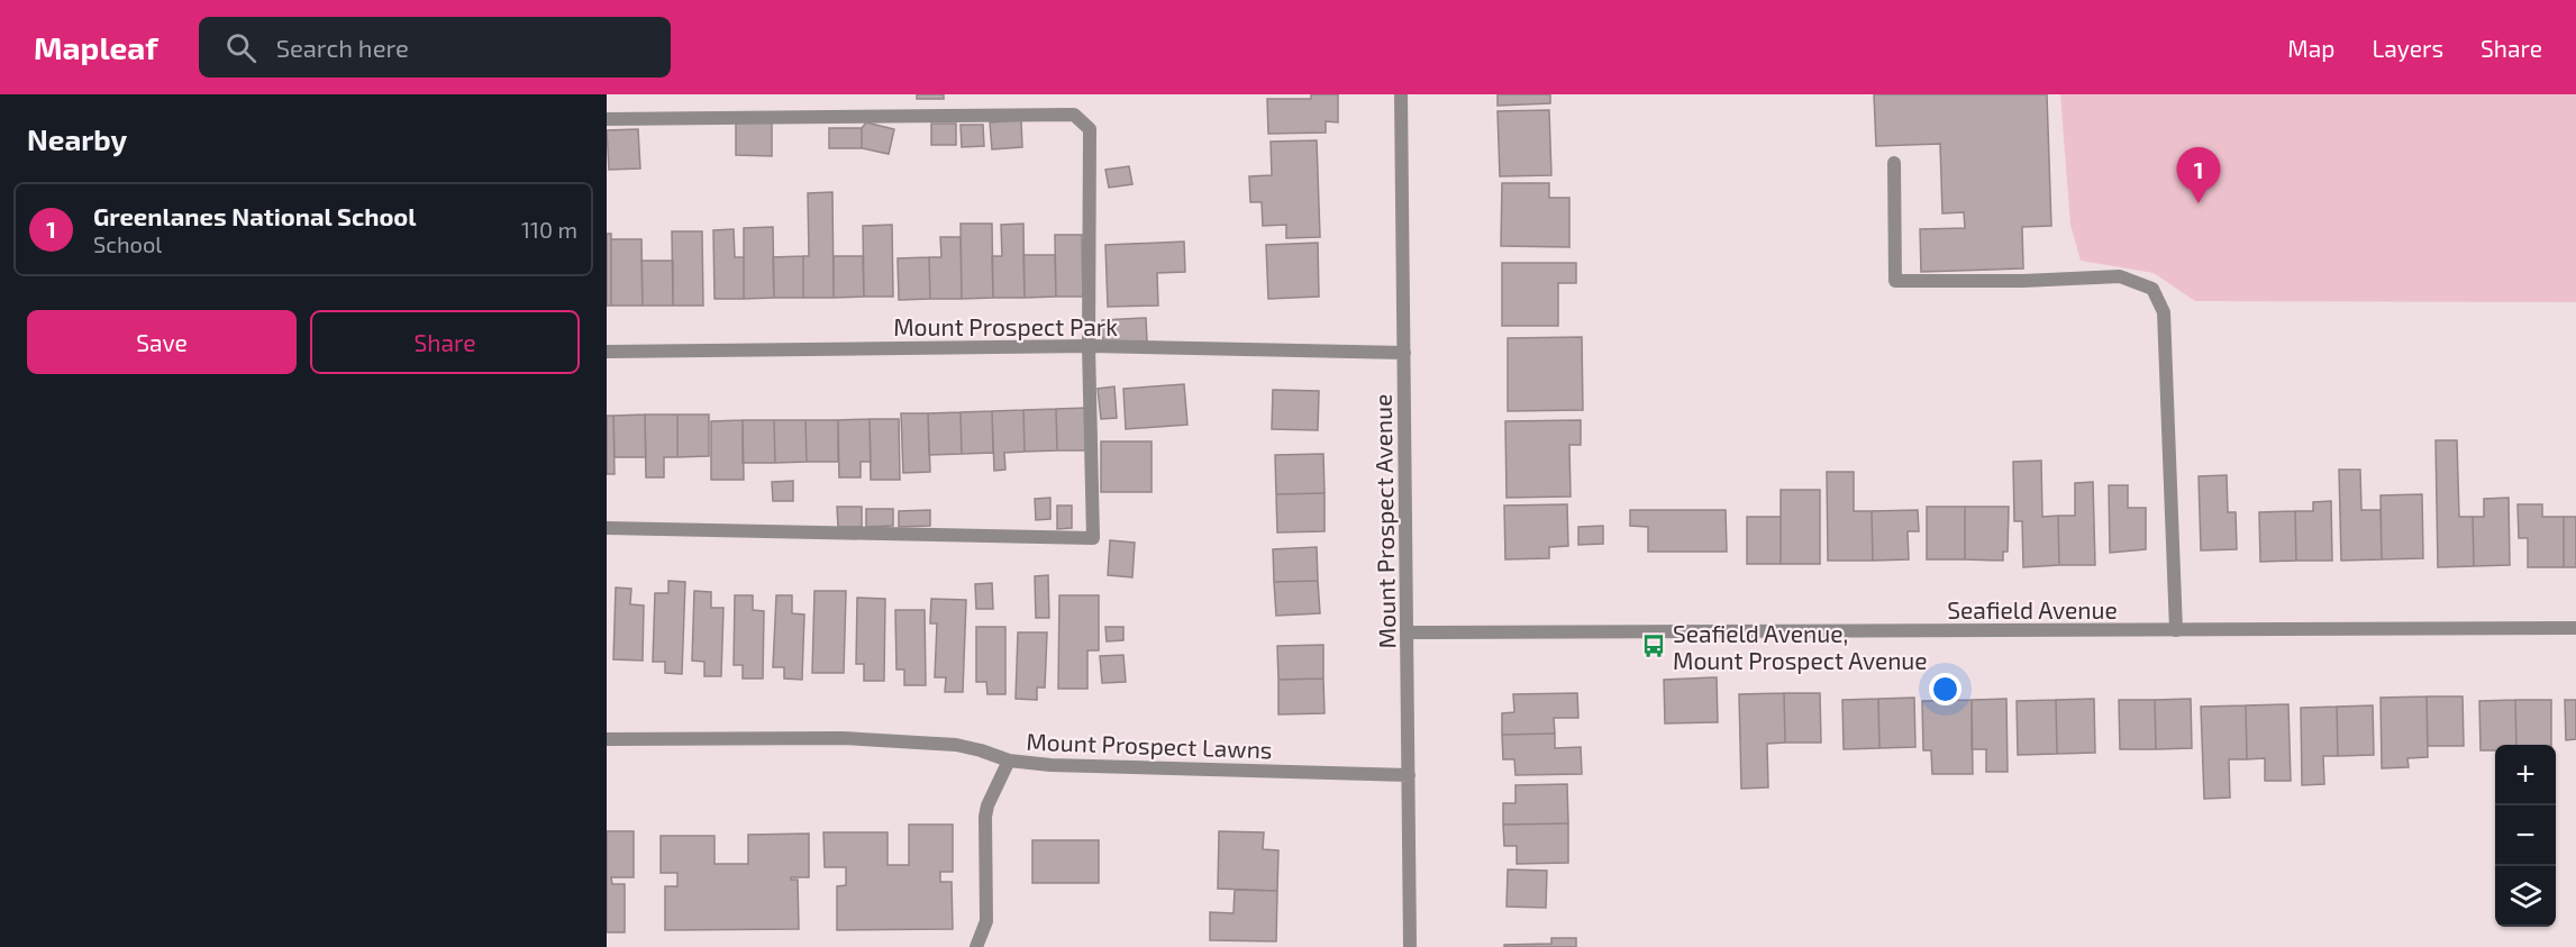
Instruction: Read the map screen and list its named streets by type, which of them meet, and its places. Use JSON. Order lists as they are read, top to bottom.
{
  "streets": {
    "street": [
      "Mount Prospect Park",
      "Mount Prospect Avenue",
      "Seafield Avenue",
      "Mount Prospect Lawns"
    ]
  },
  "crossings": [
    ["Mount Prospect Park", "Mount Prospect Avenue"],
    ["Mount Prospect Avenue", "Seafield Avenue"],
    ["Mount Prospect Avenue", "Mount Prospect Lawns"]
  ],
  "places": {
    "bus stop": ["Seafield Avenue, Mount Prospect Avenue"]
  },
  "page": {
    "header": "Mapleaf",
    "search": "Search here",
    "nav": ["Map", "Layers", "Share"],
    "heading": "Nearby",
    "pins": "1",
    "list": [
      {
        "mark": "1",
        "name": "Greenlanes National School",
        "note": "School",
        "value": "110 m"
      }
    ],
    "buttons": ["Save", "Share"],
    "map_buttons": ["+", "−"]
  }
}
